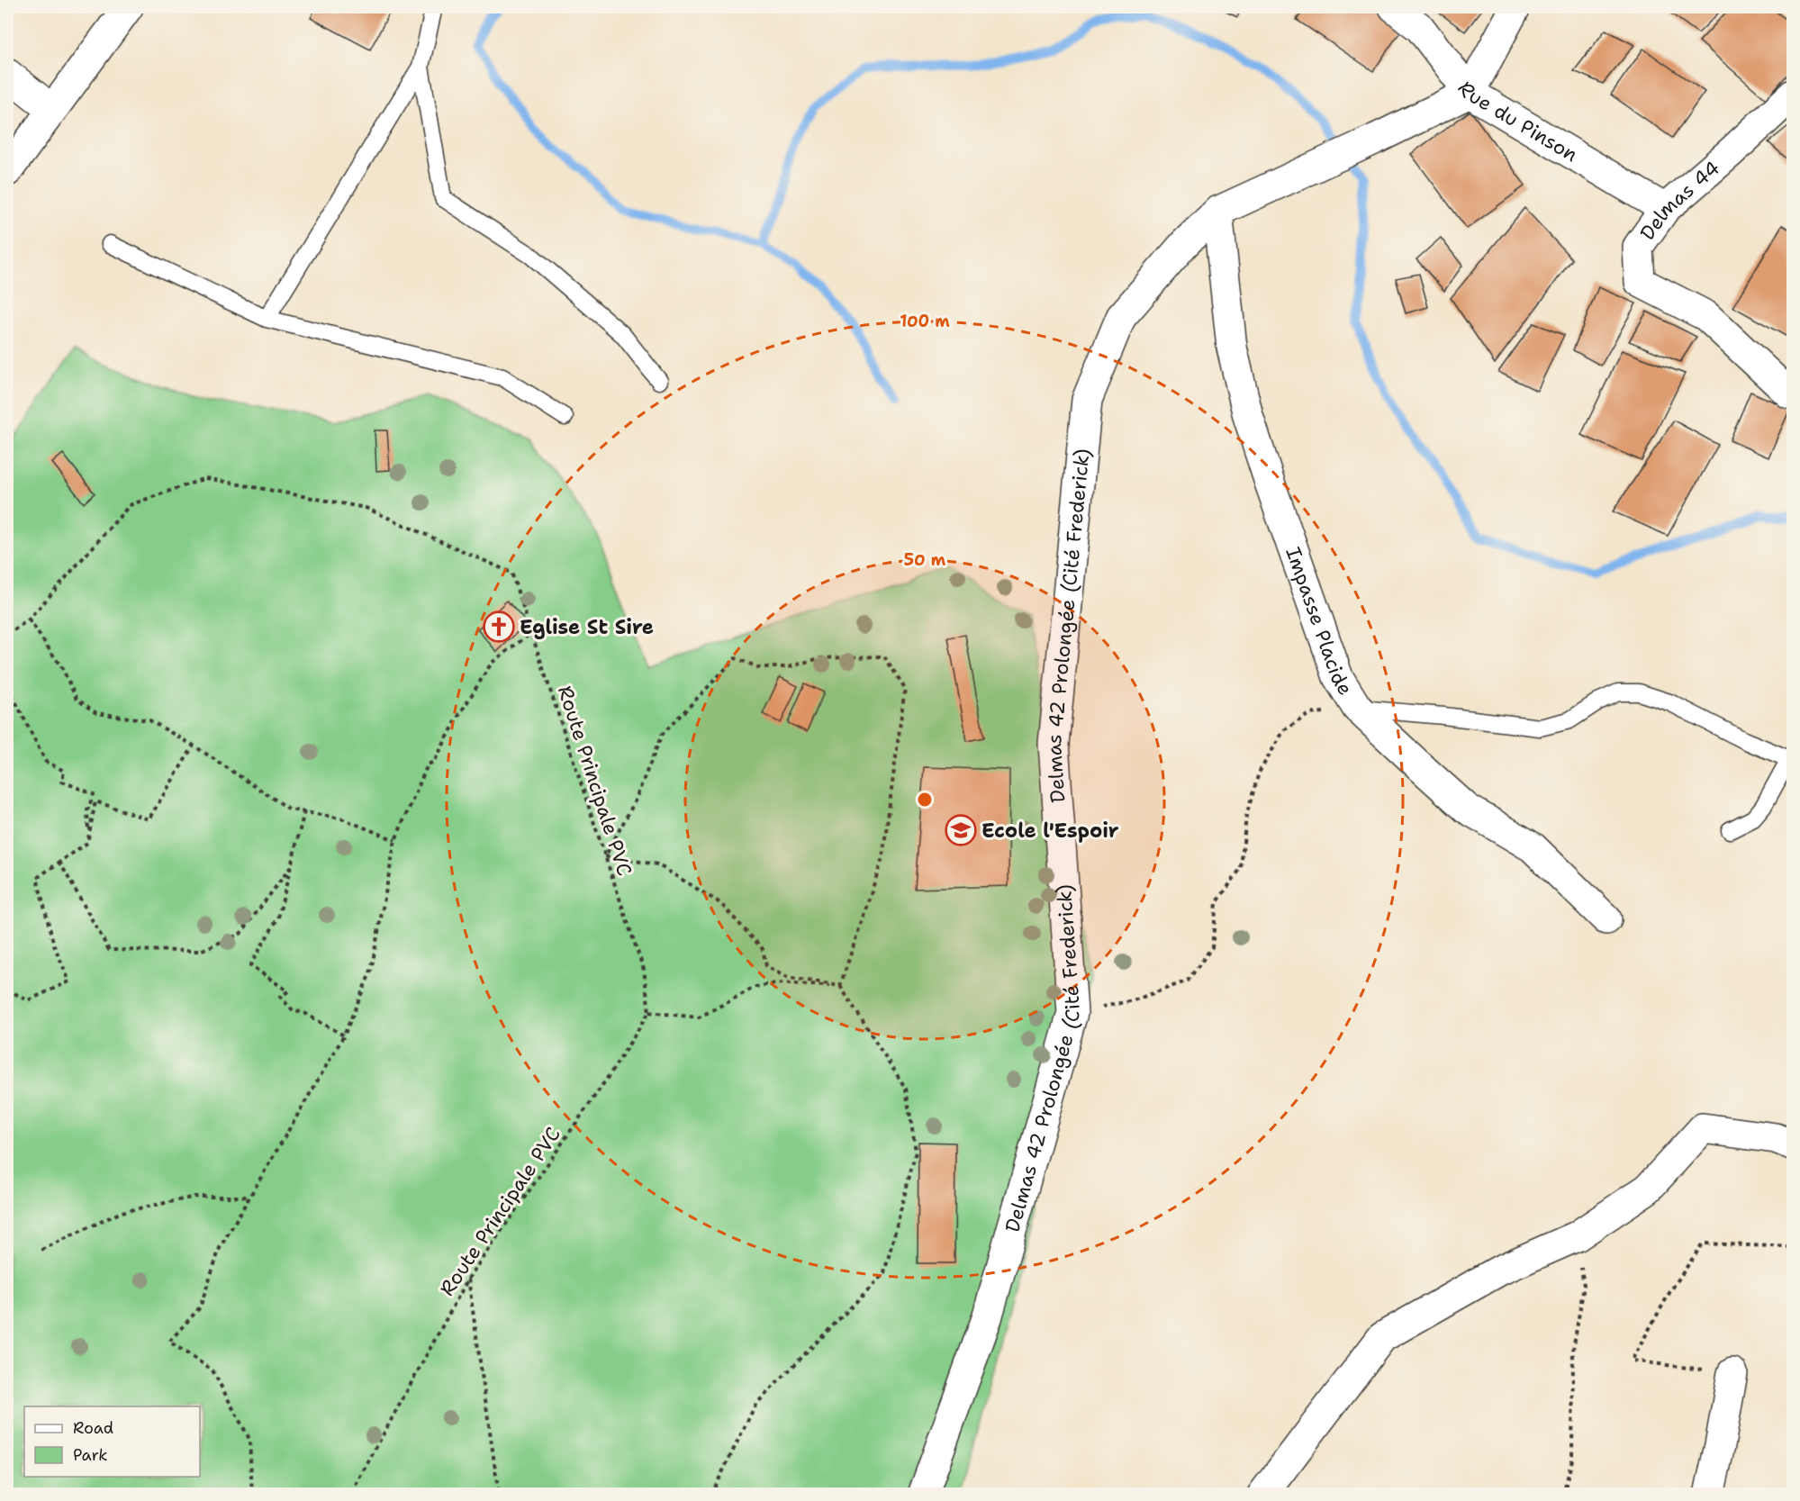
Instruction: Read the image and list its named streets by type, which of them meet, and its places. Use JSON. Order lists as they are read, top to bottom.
{
  "streets": {
    "street": [
      "Rue du Pinson",
      "Delmas 44",
      "Impasse Placide",
      "Delmas 42 Prolongée (Cité Frederick)"
    ],
    "path": ["Route Principale PVC"]
  },
  "crossings": [
    ["Rue du Pinson", "Delmas 44"],
    ["Rue du Pinson", "Delmas 42 Prolongée (Cité Frederick)"],
    ["Impasse Placide", "Delmas 42 Prolongée (Cité Frederick)"]
  ],
  "places": {
    "church": ["Eglise St Sire"],
    "school or university": ["Ecole l'Espoir"]
  },
  "legend": ["Road", "Park"],
  "rings": ["100 m", "50 m"]
}
